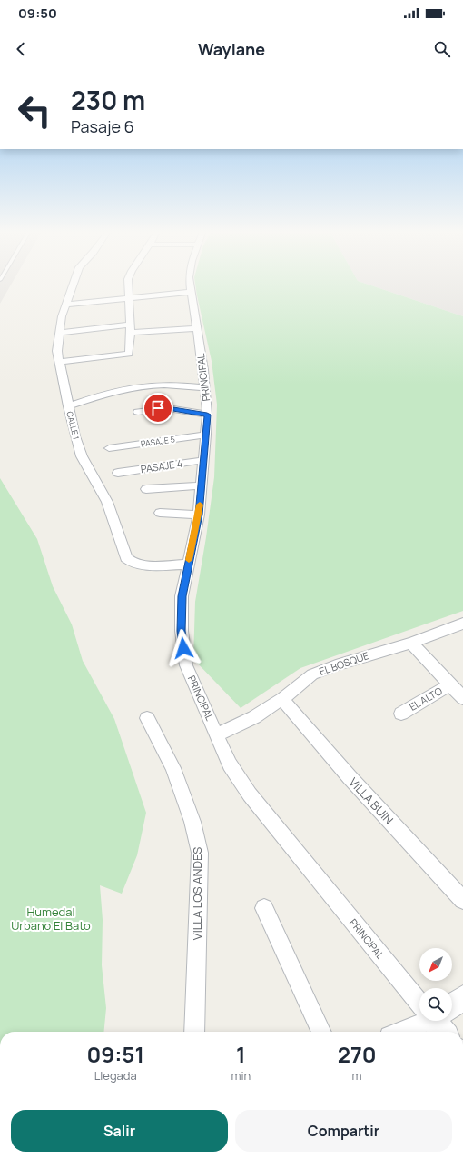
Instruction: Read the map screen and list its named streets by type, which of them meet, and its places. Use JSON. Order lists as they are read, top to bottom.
{
  "streets": {
    "street": [
      "PRINCIPAL",
      "CALLE 1",
      "PASAJE 5",
      "PASAJE 4",
      "EL BOSQUE",
      "EL ALTO",
      "VILLA BUIN",
      "VILLA LOS ANDES"
    ]
  },
  "crossings": [
    ["PRINCIPAL", "CALLE 1"],
    ["PRINCIPAL", "PASAJE 5"],
    ["PRINCIPAL", "PASAJE 4"],
    ["PRINCIPAL", "EL BOSQUE"],
    ["EL BOSQUE", "VILLA BUIN"]
  ],
  "parks": ["Humedal Urbano El Bato"],
  "north": "bottom left",
  "page": {
    "status": "09:50",
    "header": "Waylane",
    "turn": ["230 m", "Pasaje 6"],
    "eta": [
      "09:51",
      "Llegada",
      "1",
      "min",
      "270",
      "m"
    ],
    "buttons": ["Salir", "Compartir"]
  }
}
